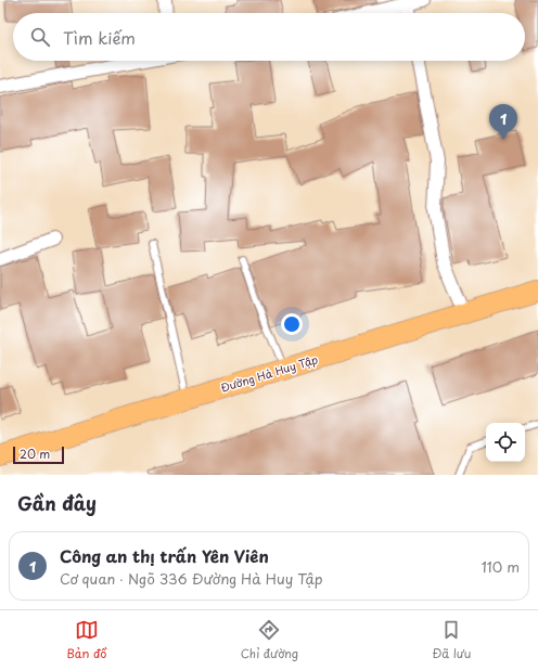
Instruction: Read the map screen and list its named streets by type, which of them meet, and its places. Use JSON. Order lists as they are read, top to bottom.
{
  "streets": {
    "main road": ["Đường Hà Huy Tập"]
  },
  "scale_bar": "20 m",
  "page": {
    "search": "Tìm kiếm",
    "pins": "1",
    "scale": "20 m",
    "heading": "Gần đây",
    "list": [
      {
        "mark": "1",
        "name": "Công an thị trấn Yên Viên",
        "note": "Cơ quan · Ngõ 336 Đường Hà Huy Tập",
        "value": "110 m"
      }
    ],
    "nav": ["Bản đồ", "Chỉ đường", "Đã lưu"]
  }
}
